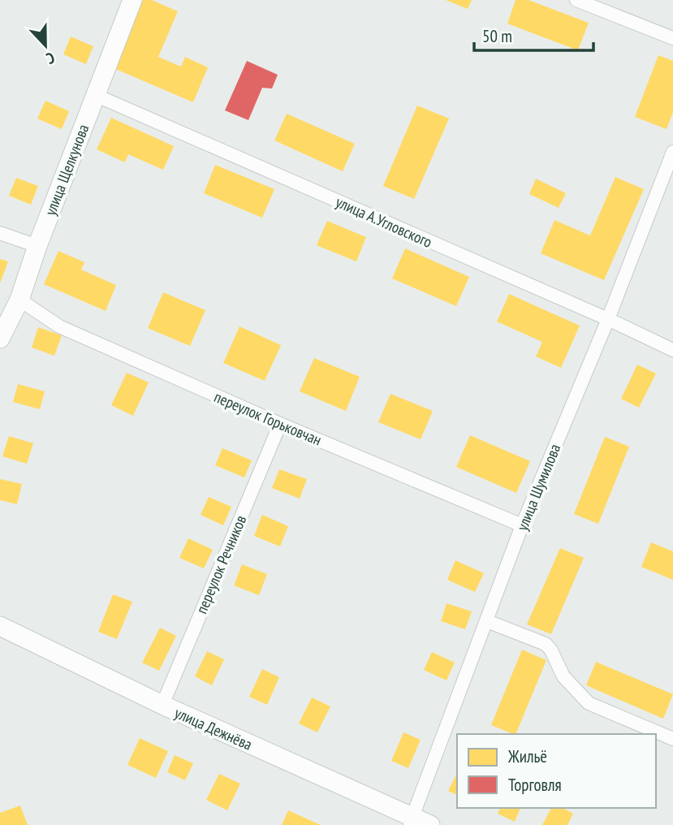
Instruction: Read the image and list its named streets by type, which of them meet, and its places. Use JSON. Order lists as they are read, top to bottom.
{
  "streets": {
    "main road": ["улица Щелкунова", "улица Дежнёва"],
    "street": [
      "улица А.Угловского",
      "переулок Горьковчан",
      "улица Шумилова",
      "переулок Речников"
    ]
  },
  "crossings": [
    ["улица Щелкунова", "улица А.Угловского"],
    ["улица Щелкунова", "переулок Горьковчан"],
    ["улица А.Угловского", "улица Шумилова"],
    ["переулок Горьковчан", "улица Шумилова"],
    ["переулок Горьковчан", "переулок Речников"],
    ["улица Шумилова", "улица Дежнёва"],
    ["переулок Речников", "улица Дежнёва"]
  ],
  "legend": ["Жильё", "Торговля"],
  "scale_bar": "50 m",
  "north": "bottom"
}
